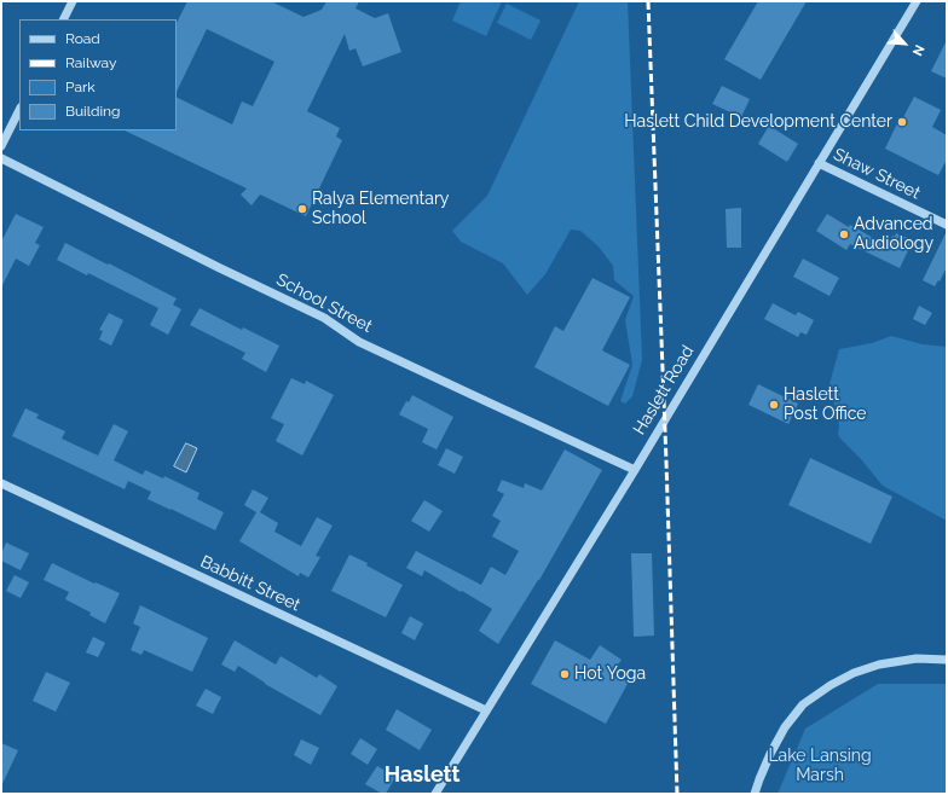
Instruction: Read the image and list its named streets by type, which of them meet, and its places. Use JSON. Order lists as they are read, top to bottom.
{
  "streets": {
    "street": [
      "Shaw Street",
      "School Street",
      "Haslett Road",
      "Babbitt Street"
    ]
  },
  "crossings": [
    ["Shaw Street", "Haslett Road"],
    ["School Street", "Haslett Road"],
    ["Haslett Road", "Babbitt Street"]
  ],
  "districts": ["Haslett"],
  "parks": ["Lake Lansing Marsh"],
  "places": [
    "Haslett Child Development Center",
    "Ralya Elementary School",
    "Advanced Audiology",
    "Haslett Post Office",
    "Hot Yoga"
  ],
  "legend": [
    "Road",
    "Railway",
    "Park",
    "Building"
  ],
  "north": "bottom right"
}
